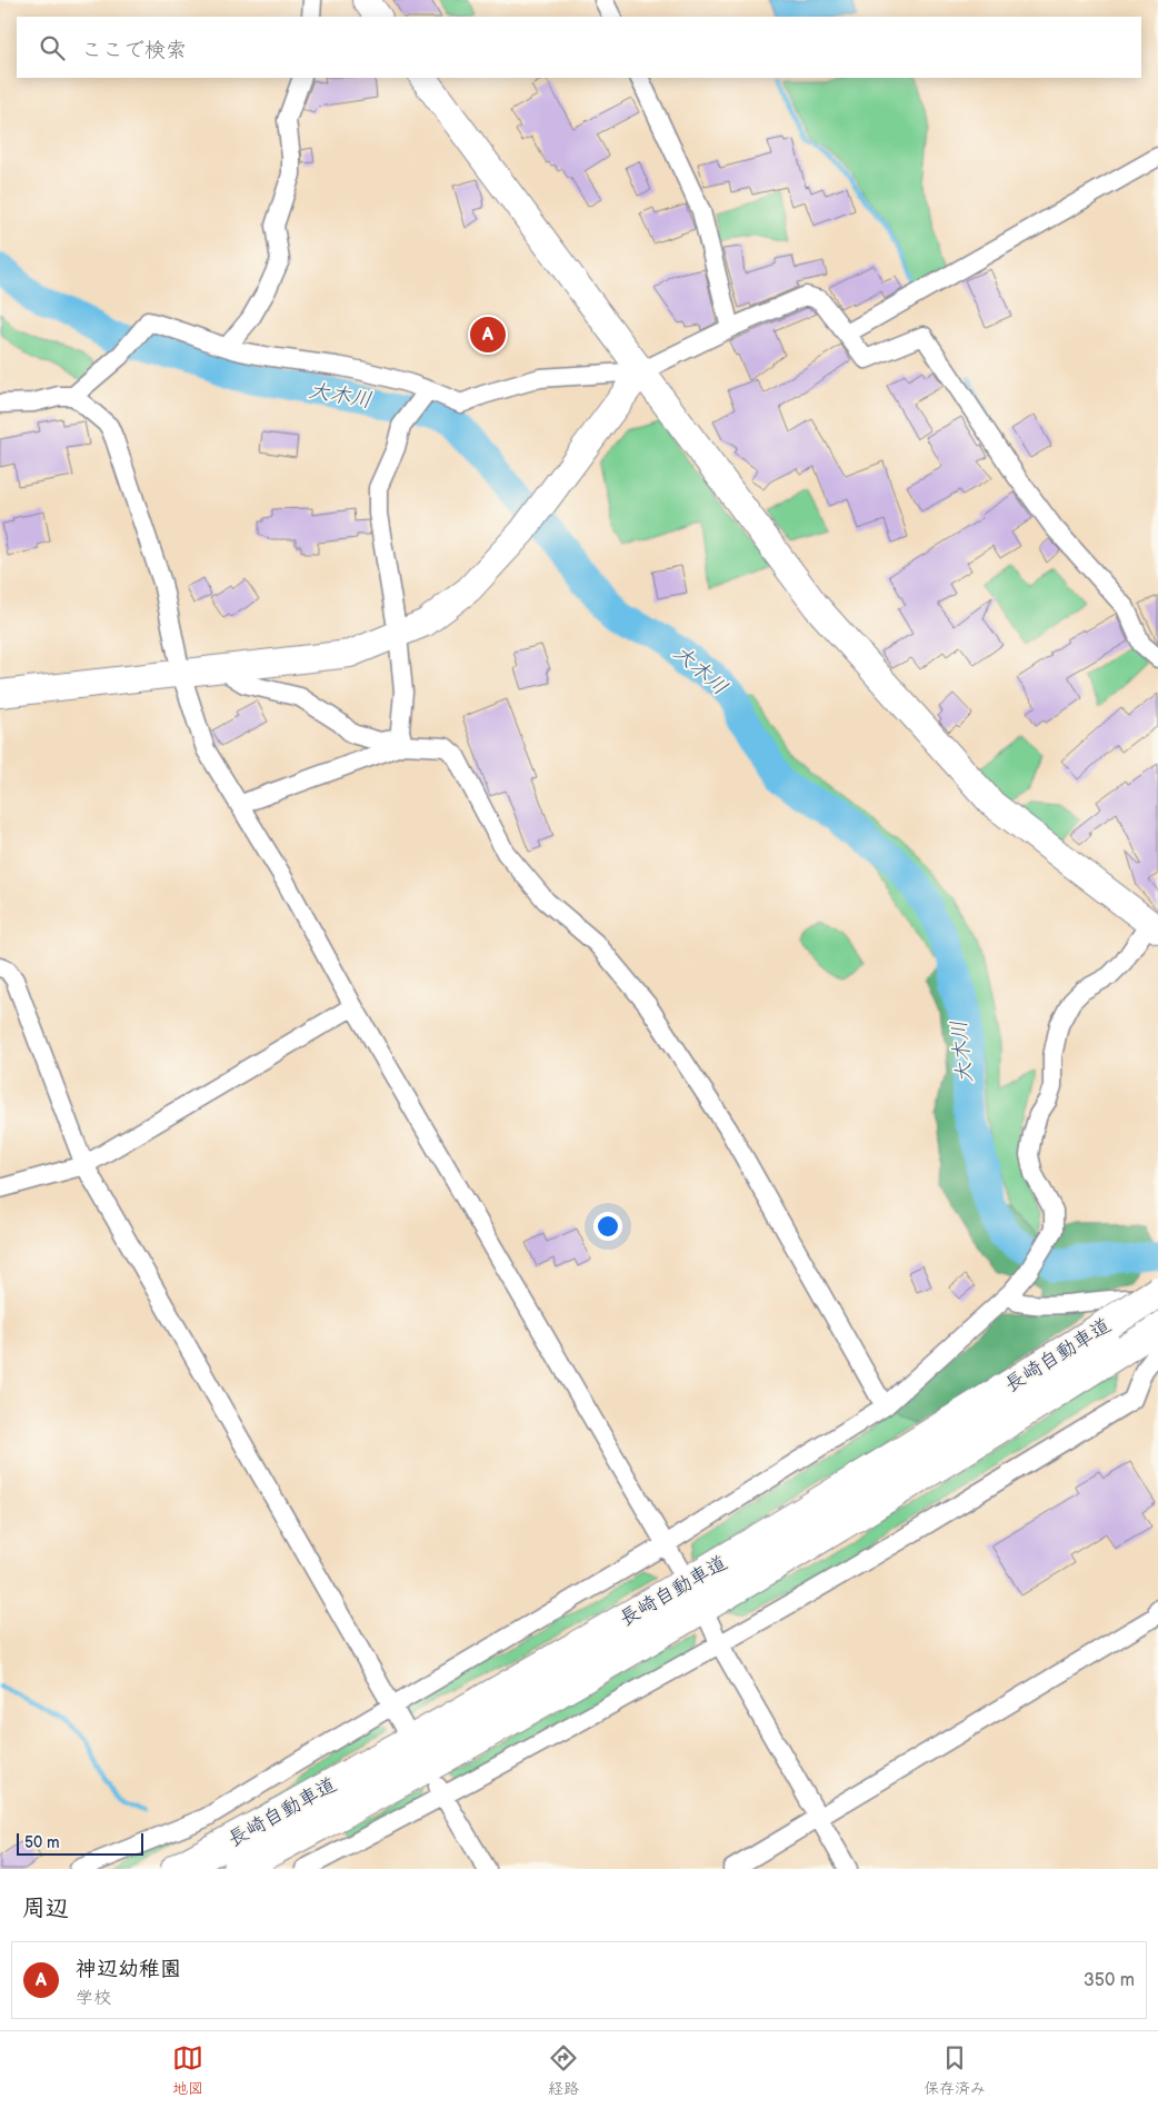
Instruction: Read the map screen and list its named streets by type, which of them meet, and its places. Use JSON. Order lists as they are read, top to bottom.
{
  "streets": {
    "highway": ["長崎自動車道"]
  },
  "water": ["大木川"],
  "scale_bar": "50 m",
  "page": {
    "search": "ここで検索",
    "pins": "A",
    "scale": "50 m",
    "heading": "周辺",
    "list": [
      {
        "mark": "A",
        "name": "神辺幼稚園",
        "note": "学校",
        "value": "350 m"
      }
    ],
    "nav": ["地図", "経路", "保存済み"]
  }
}
